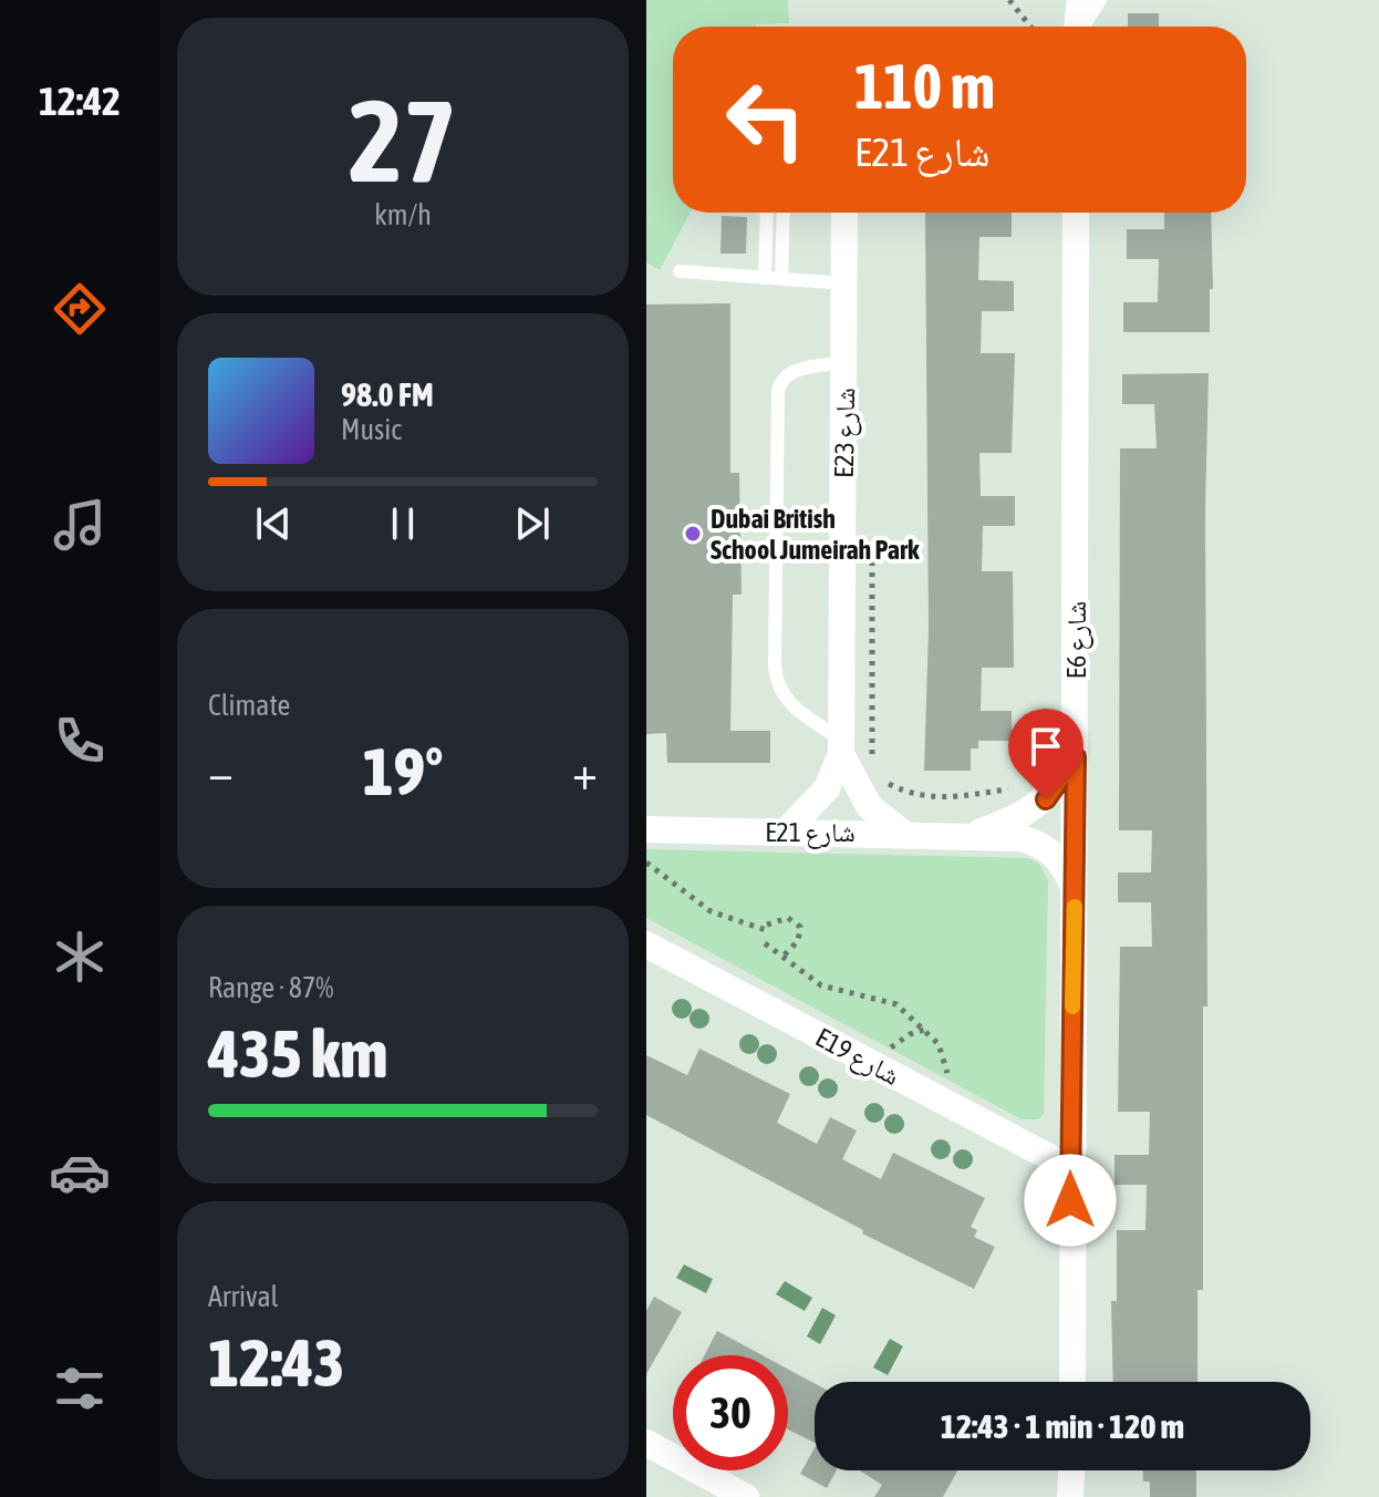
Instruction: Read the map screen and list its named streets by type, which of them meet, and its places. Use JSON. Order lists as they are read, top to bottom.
{
  "streets": {
    "street": [
      "E23 شارع",
      "E6 شارع",
      "E21 شارع",
      "E19 شارع"
    ]
  },
  "crossings": [
    ["E23 شارع", "E21 شارع"],
    ["E6 شارع", "E21 شارع"],
    ["E6 شارع", "E19 شارع"]
  ],
  "places": ["Dubai British School Jumeirah Park"],
  "page": {
    "tabs": "12:42",
    "tile": [
      ["27", "km/h"],
      "Climate",
      ["Range · 87%", "435 km"],
      ["Arrival", "12:43"]
    ],
    "turn": ["110 m", "E21 شارع"],
    "song": ["98.0 FM", "Music"],
    "heat": ["−", "19°", "+"],
    "limit": "30",
    "trip": "12:43 · 1 min · 120 m"
  }
}
